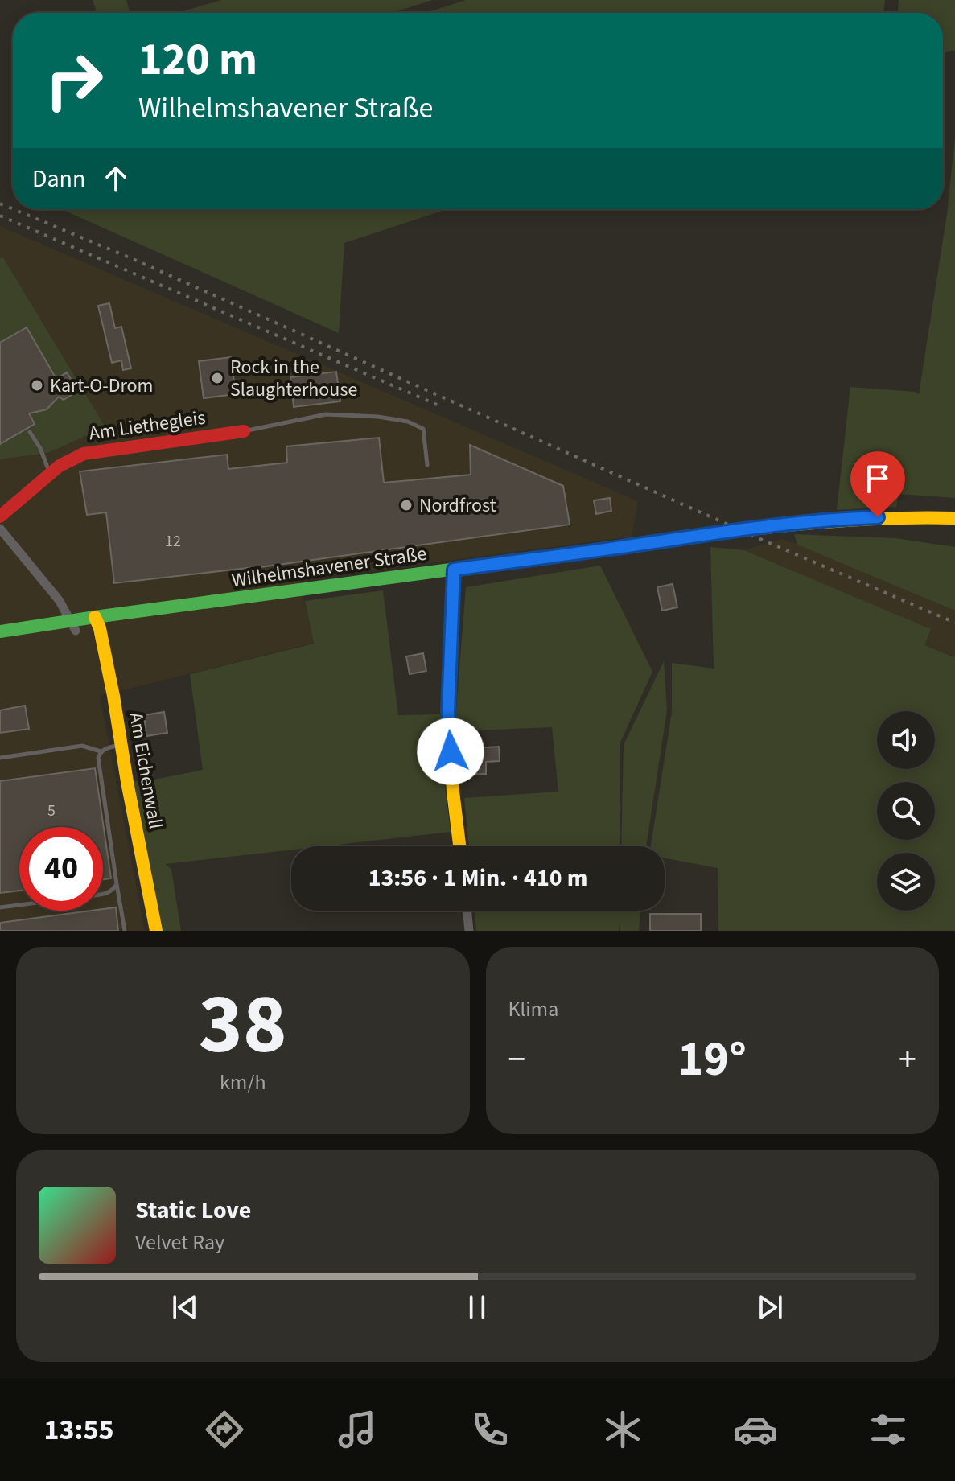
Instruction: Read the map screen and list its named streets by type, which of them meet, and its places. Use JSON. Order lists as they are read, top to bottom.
{
  "streets": {
    "street": ["Am Liethegleis", "Wilhelmshavener Straße", "Am Eichenwall"]
  },
  "crossings": [
    ["Wilhelmshavener Straße", "Am Eichenwall"]
  ],
  "places": ["Rock in the Slaughterhouse", "Kart-O-Drom", "Nordfrost"],
  "house_numbers": ["12", "5"],
  "page": {
    "turn": ["120 m", "Wilhelmshavener Straße"],
    "then": "Dann",
    "limit": "40",
    "trip": "13:56 · 1 Min. · 410 m",
    "tile": [
      ["38", "km/h"],
      "Klima"
    ],
    "heat": ["−", "19°", "+"],
    "song": ["Static Love", "Velvet Ray"],
    "tabs": "13:55"
  }
}
